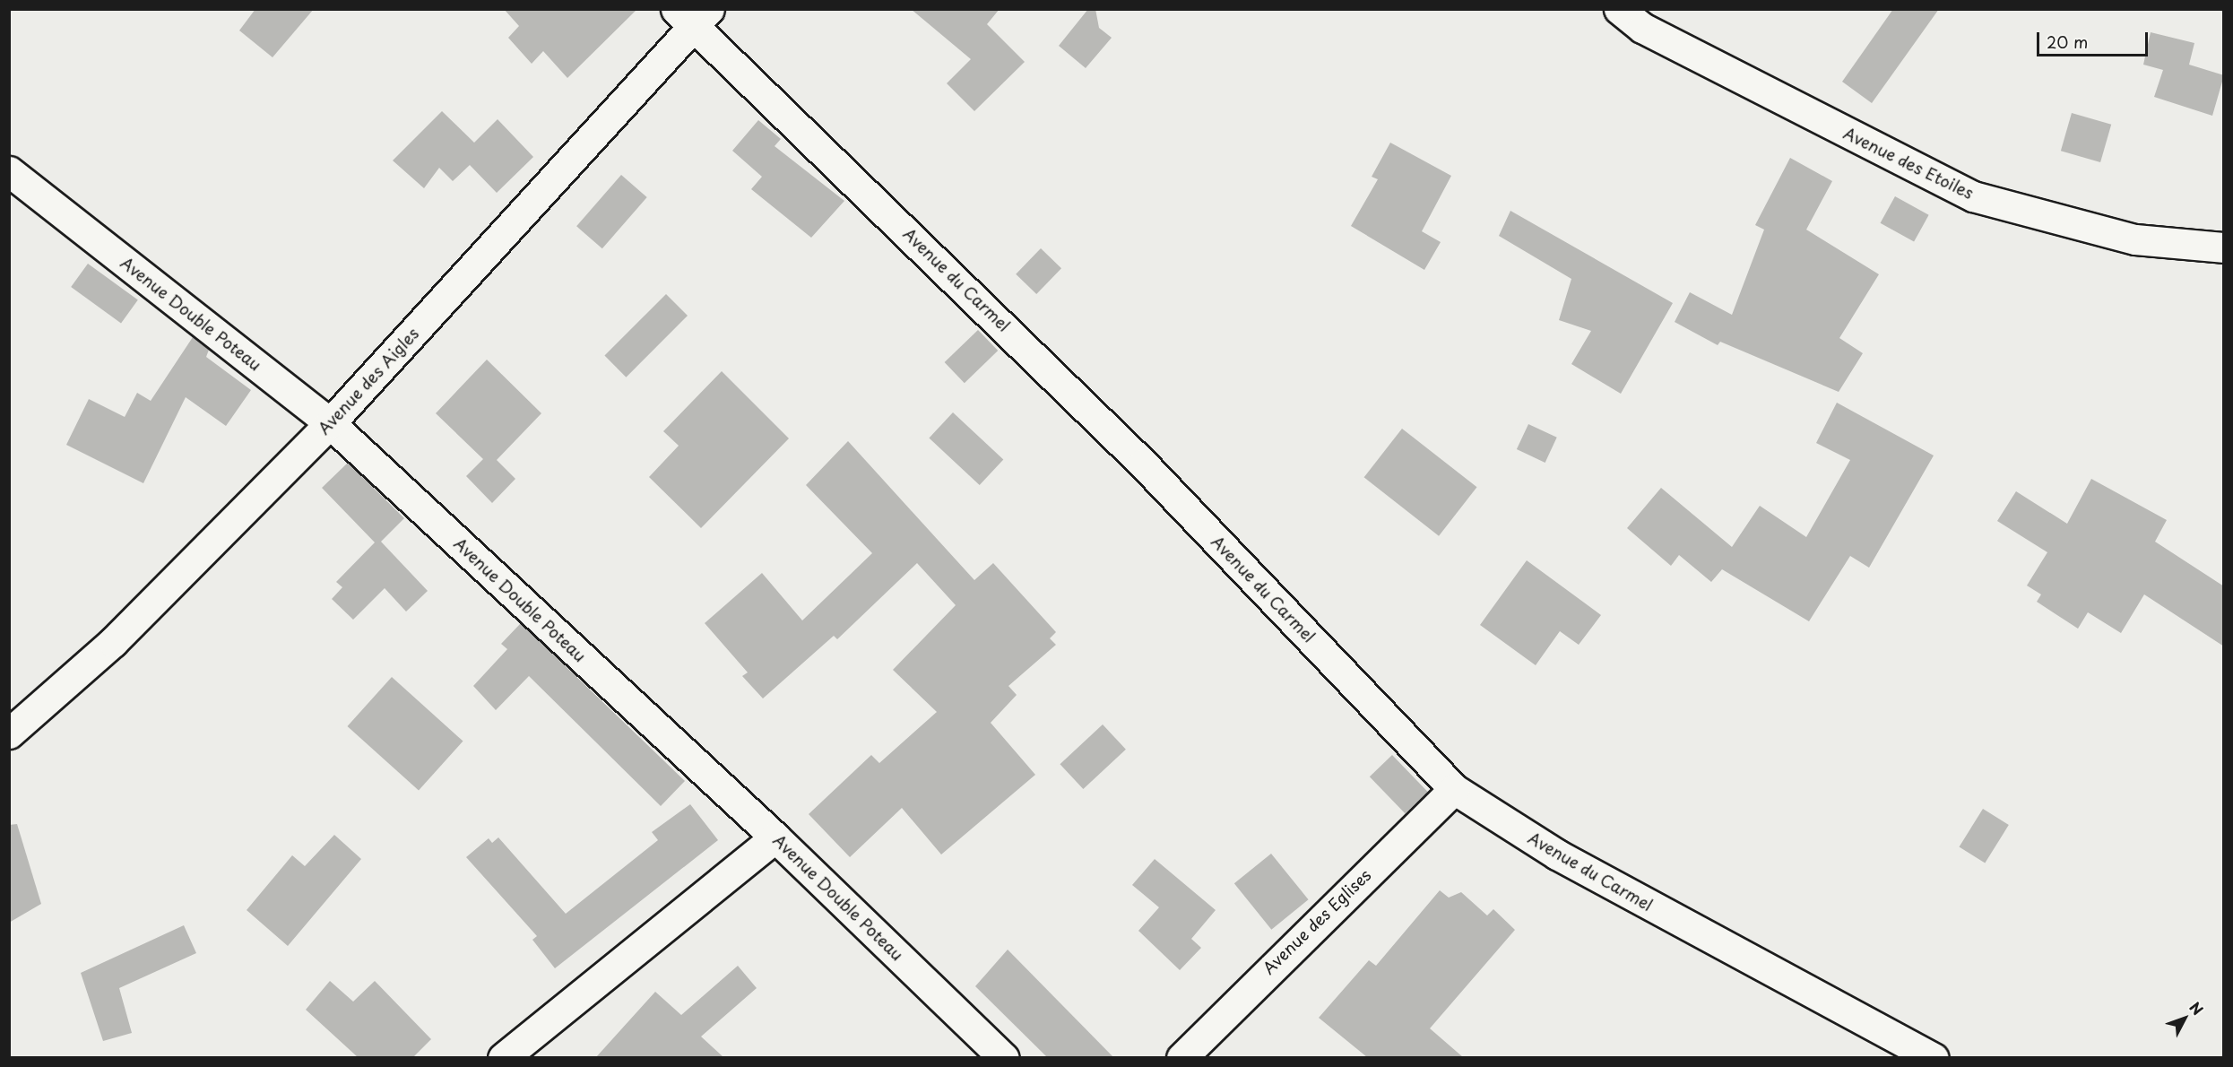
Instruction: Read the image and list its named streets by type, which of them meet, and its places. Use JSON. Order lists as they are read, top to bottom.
{
  "streets": {
    "street": [
      "Avenue des Etoiles",
      "Avenue du Carmel",
      "Avenue Double Poteau",
      "Avenue des Aigles",
      "Avenue des Eglises"
    ]
  },
  "crossings": [
    ["Avenue du Carmel", "Avenue des Aigles"],
    ["Avenue du Carmel", "Avenue des Eglises"],
    ["Avenue Double Poteau", "Avenue des Aigles"]
  ],
  "scale_bar": "20 m",
  "north": "top right"
}
